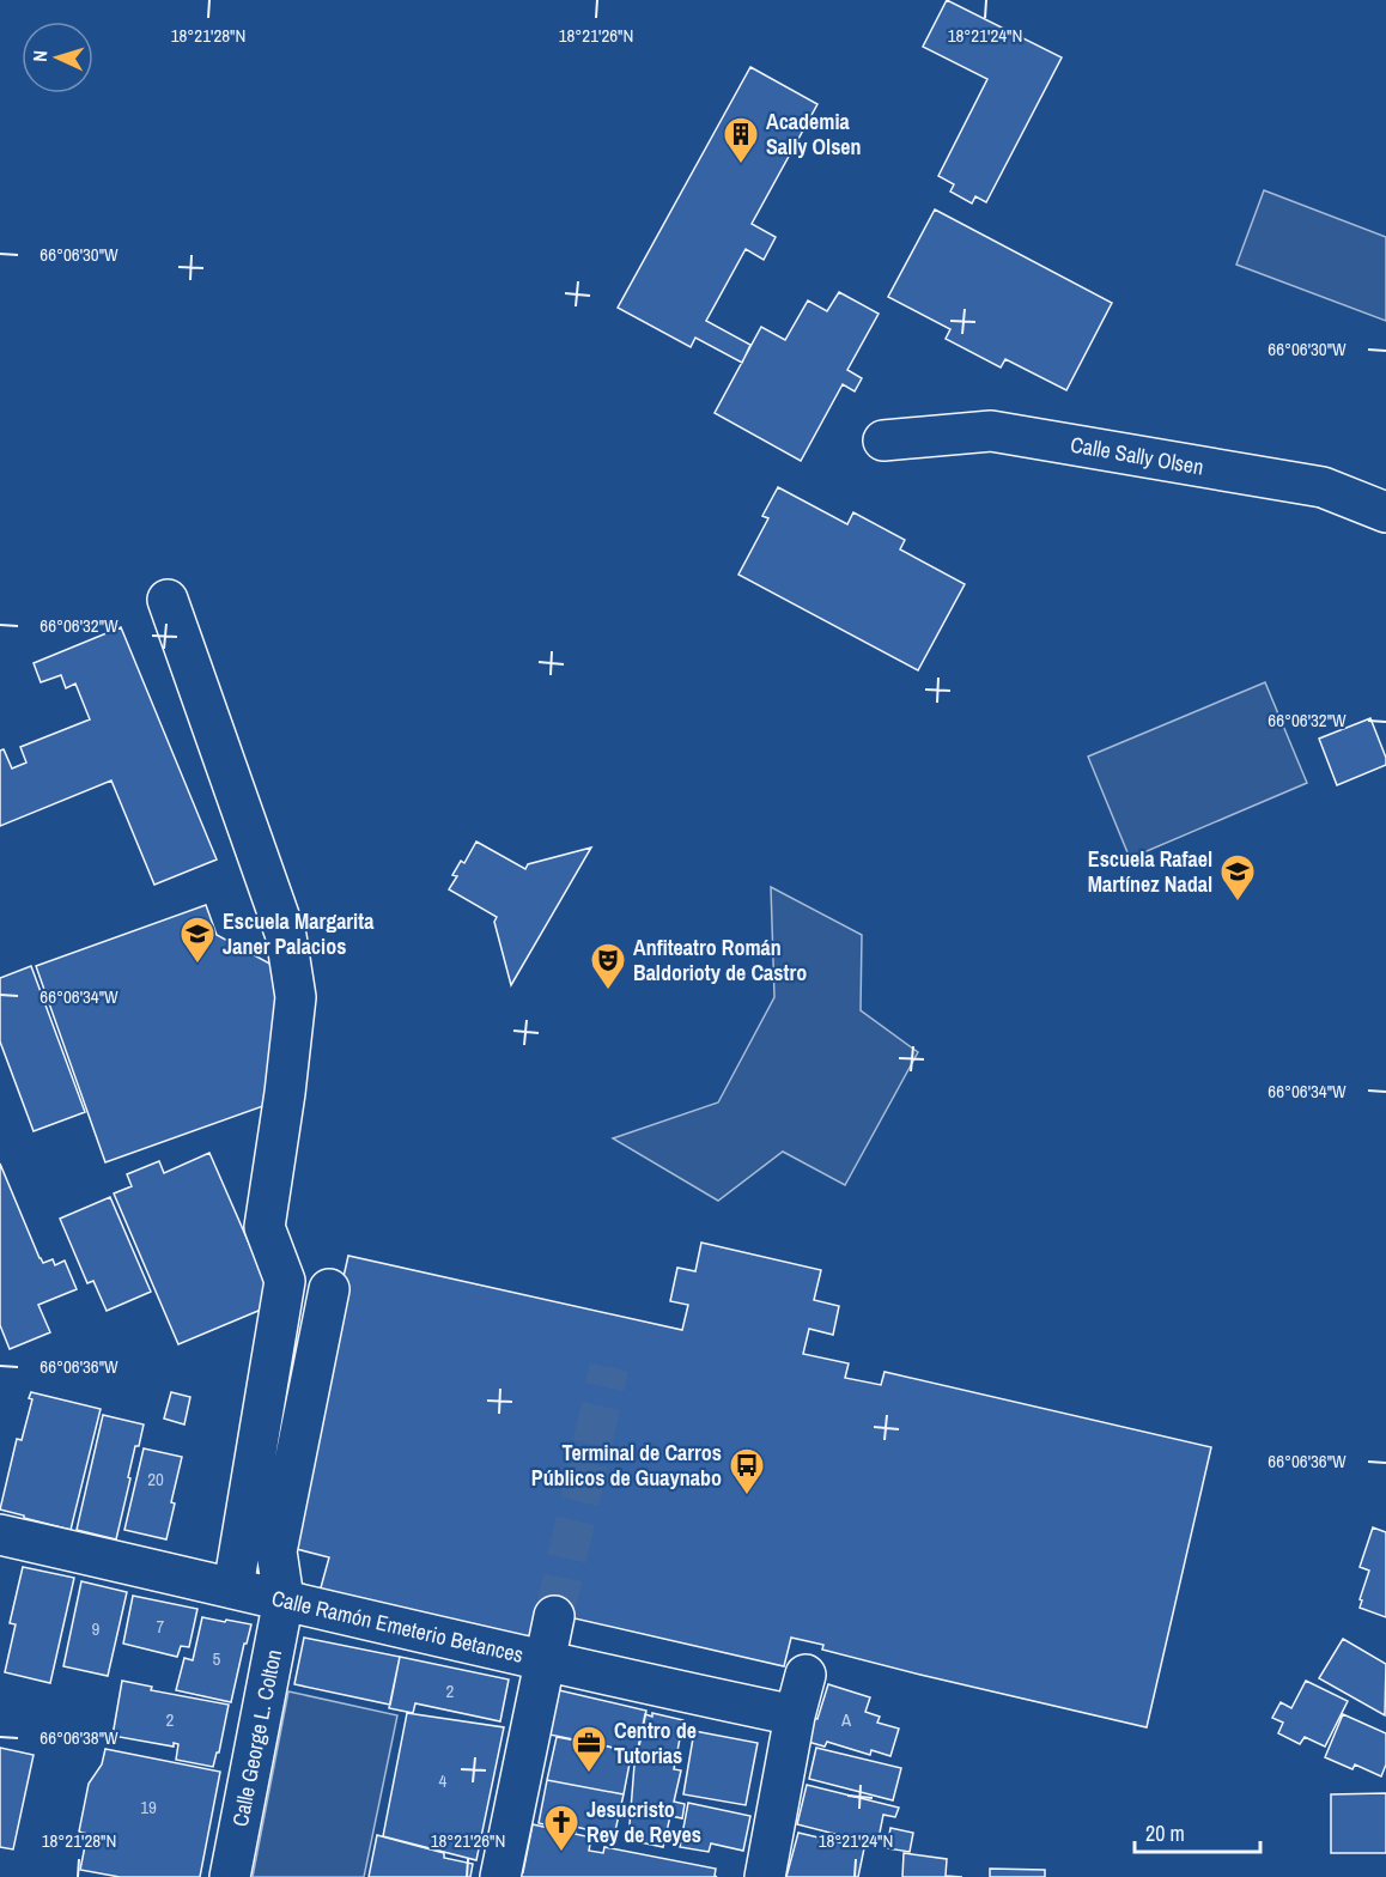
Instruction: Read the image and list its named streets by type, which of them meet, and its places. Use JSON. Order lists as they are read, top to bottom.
{
  "streets": {
    "street": ["Calle Sally Olsen", "Calle Ramón Emeterio Betances", "Calle George L. Colton"]
  },
  "crossings": [
    ["Calle Ramón Emeterio Betances", "Calle George L. Colton"]
  ],
  "places": {
    "building": ["Academia Sally Olsen"],
    "school or university": ["Escuela Rafael Martínez Nadal", "Escuela Margarita Janer Palacios"],
    "theatre": ["Anfiteatro Román Baldorioty de Castro"],
    "bus stop": ["Terminal de Carros Públicos de Guaynabo"],
    "office": ["Centro de Tutorias"],
    "church": ["Jesucristo Rey de Reyes"]
  },
  "house_numbers": [
    "20",
    "7",
    "9",
    "5",
    "2",
    "2",
    "A",
    "4",
    "19"
  ],
  "scale_bar": "20 m",
  "north": "left",
  "coordinates": [
    "18°21'28\"N",
    "18°21'26\"N",
    "18°21'24\"N",
    "66°06'30\"W",
    "66°06'32\"W",
    "66°06'34\"W",
    "66°06'36\"W",
    "66°06'38\"W"
  ]
}
